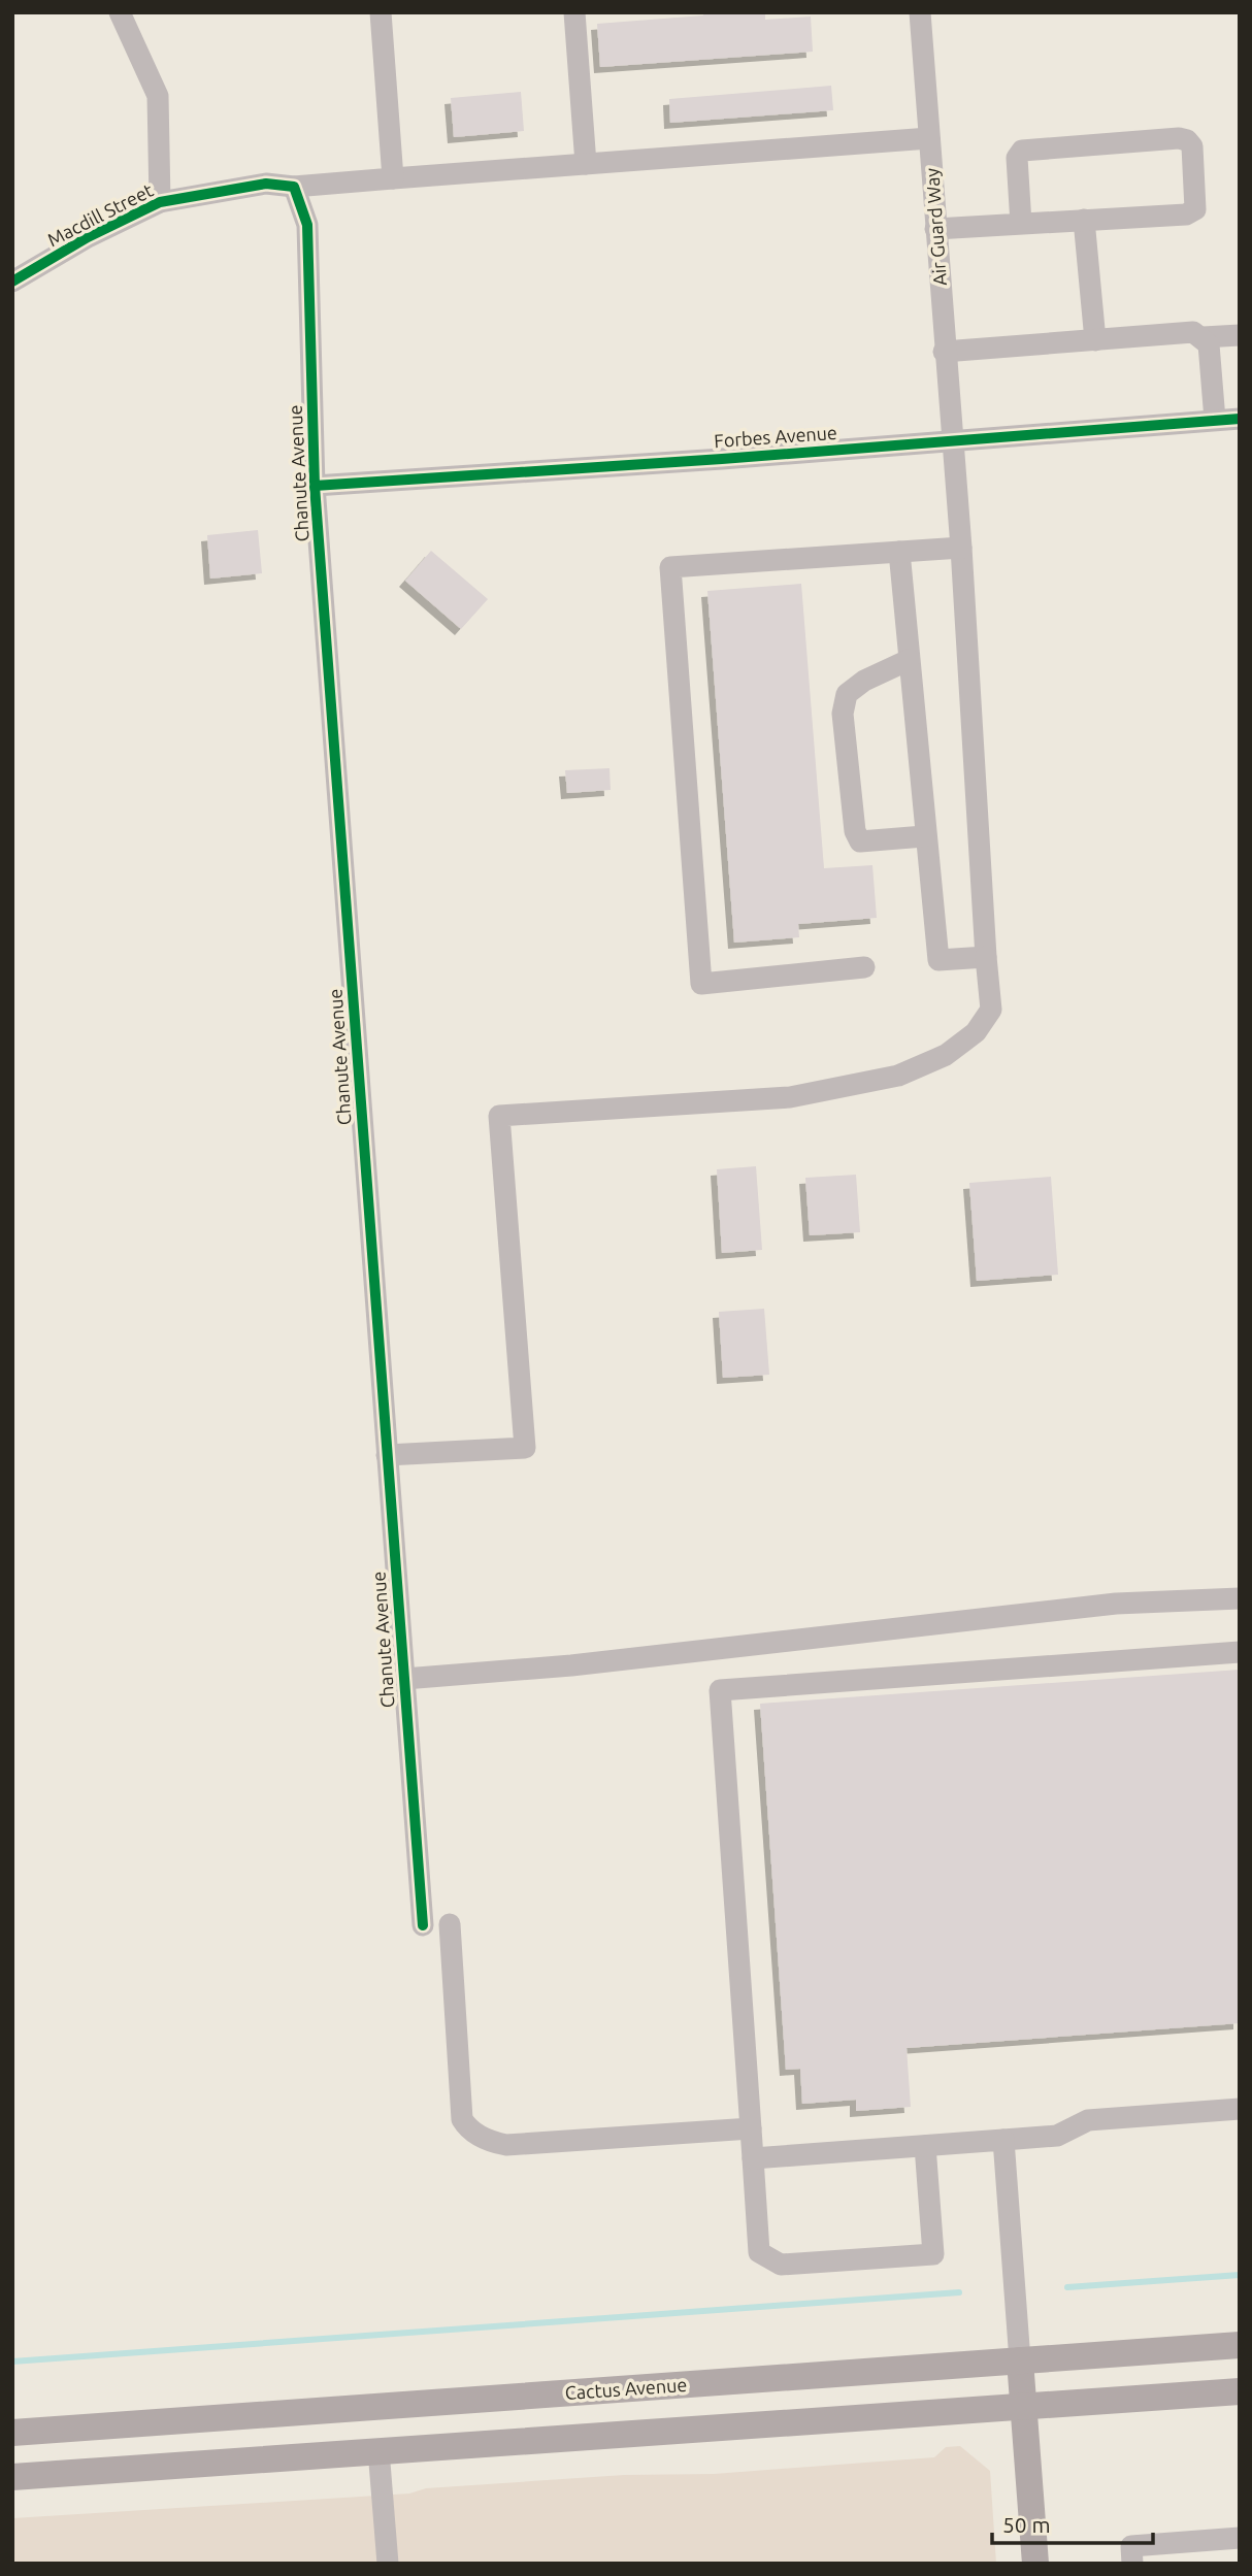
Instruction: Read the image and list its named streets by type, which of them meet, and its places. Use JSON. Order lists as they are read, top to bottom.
{
  "streets": {
    "main road": ["Cactus Avenue"],
    "street": [
      "Macdill Street",
      "Air Guard Way",
      "Forbes Avenue",
      "Chanute Avenue"
    ]
  },
  "crossings": [
    ["Macdill Street", "Air Guard Way"],
    ["Macdill Street", "Chanute Avenue"],
    ["Air Guard Way", "Forbes Avenue"],
    ["Air Guard Way", "Chanute Avenue"],
    ["Forbes Avenue", "Chanute Avenue"]
  ],
  "scale_bar": "50 m"
}
